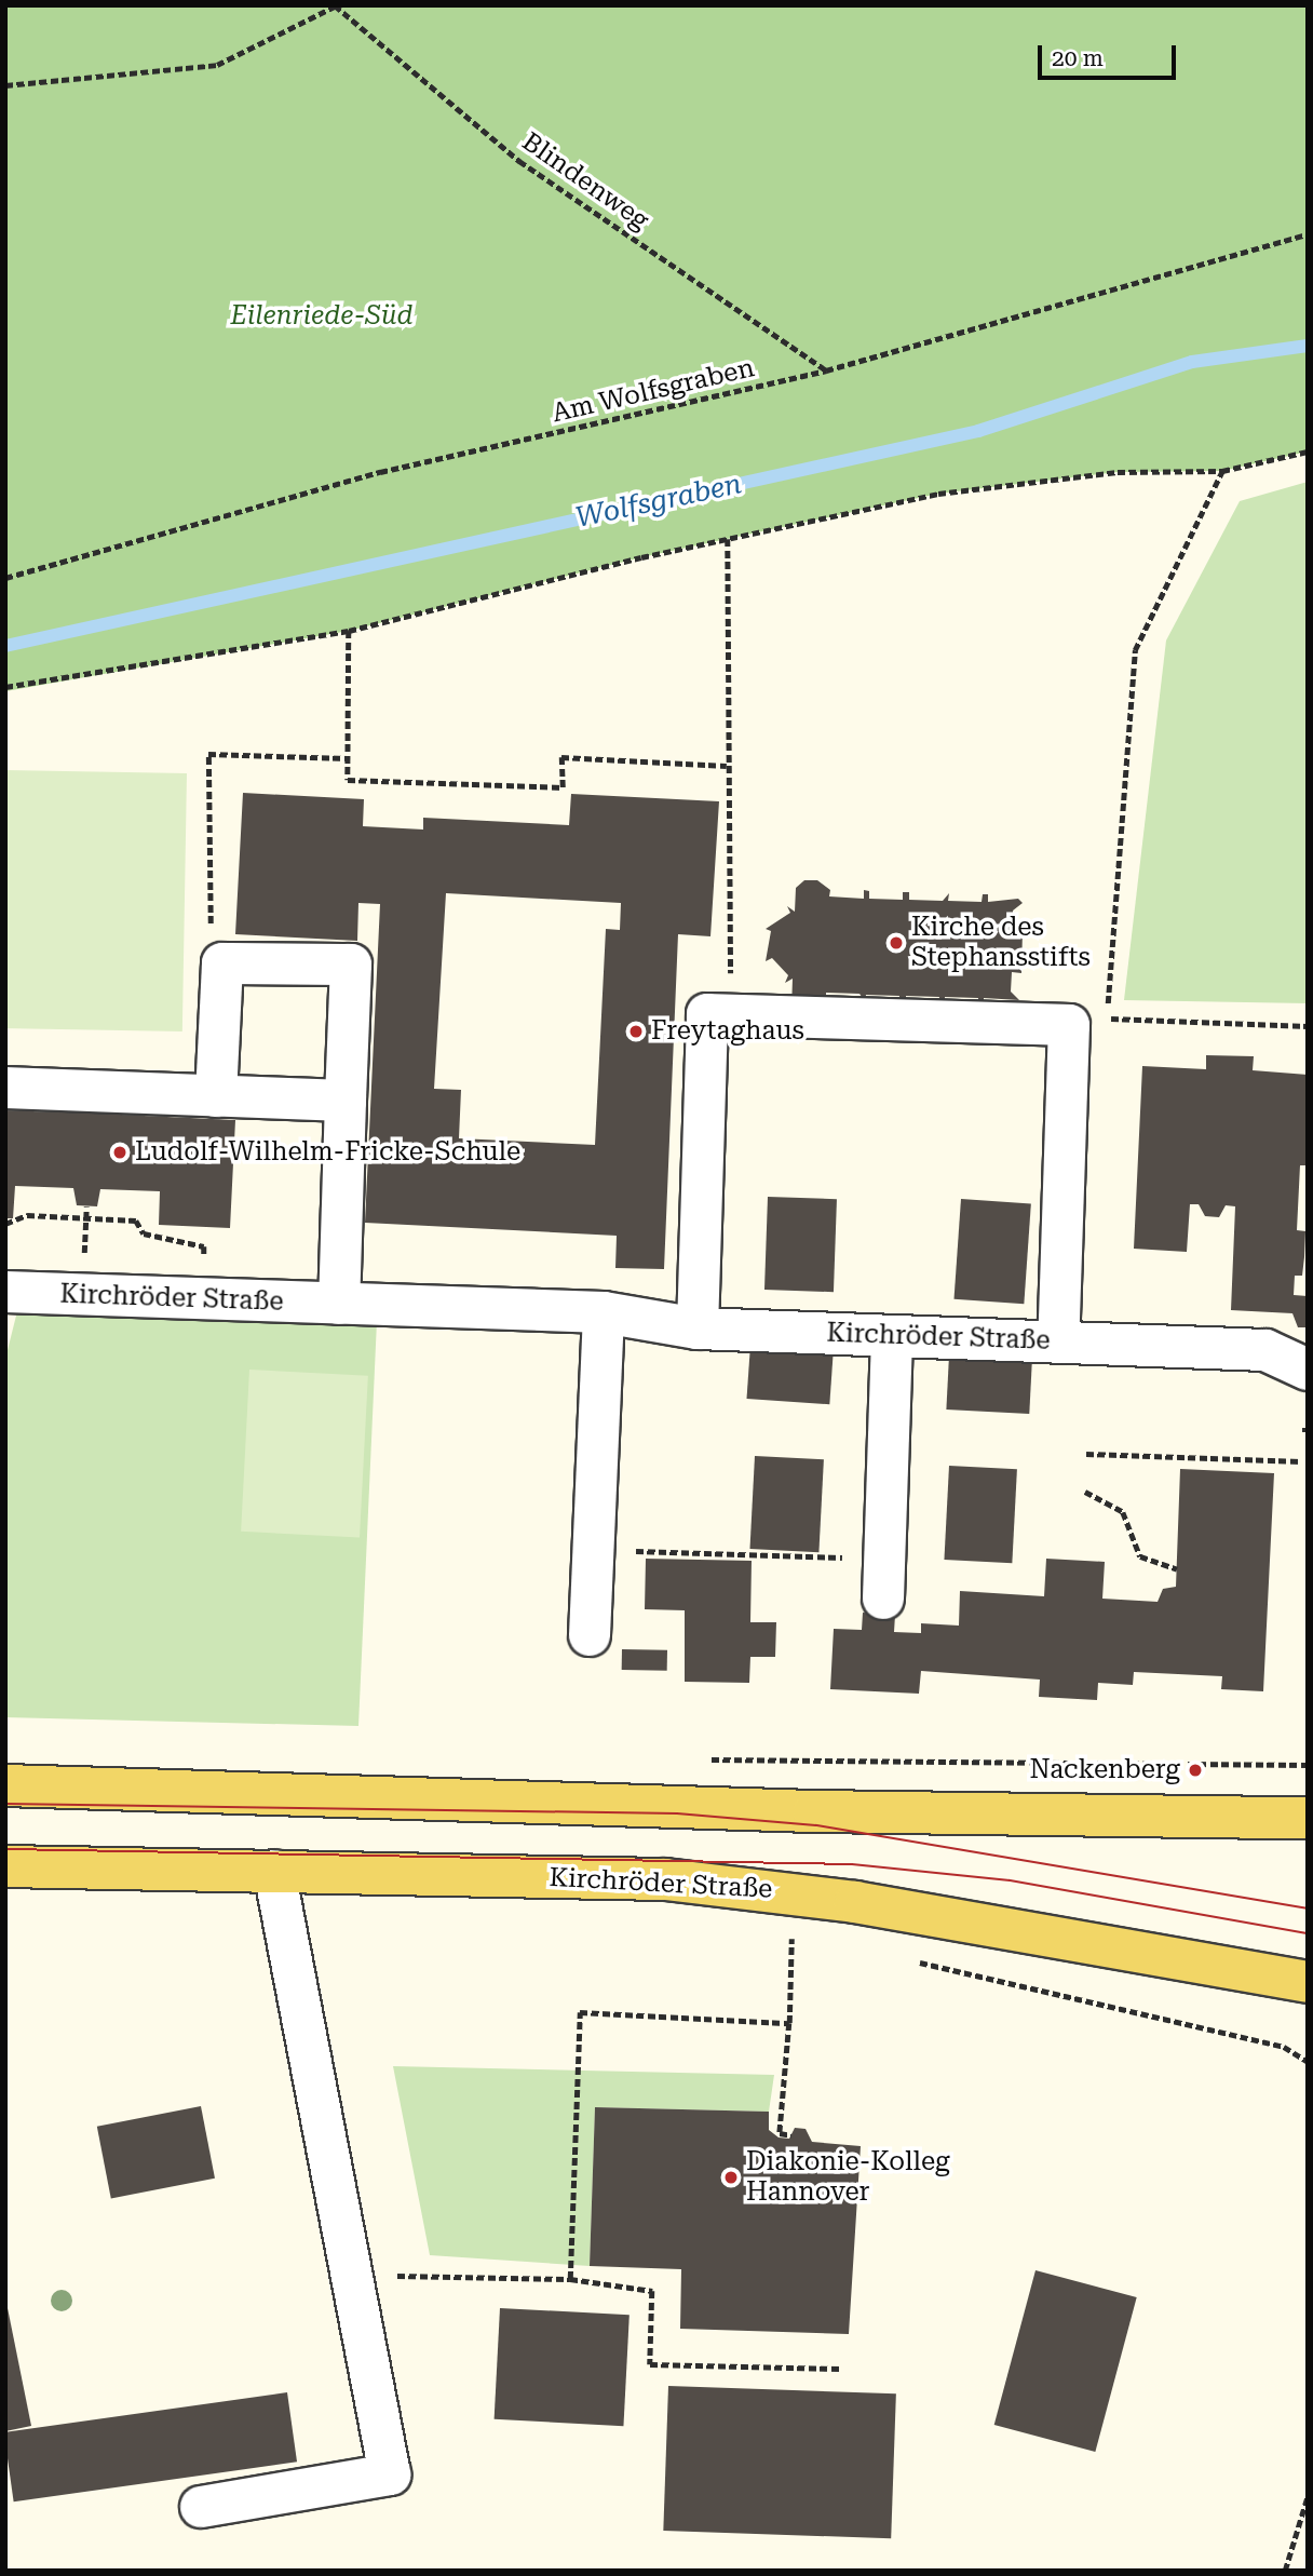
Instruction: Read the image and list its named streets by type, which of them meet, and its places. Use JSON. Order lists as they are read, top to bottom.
{
  "streets": {
    "main road": ["Kirchröder Straße"],
    "path": ["Blindenweg", "Am Wolfsgraben"]
  },
  "crossings": [
    ["Blindenweg", "Am Wolfsgraben"]
  ],
  "water": ["Wolfsgraben"],
  "parks": ["Eilenriede-Süd"],
  "places": [
    "Kirche des Stephansstifts",
    "Freytaghaus",
    "Ludolf-Wilhelm-Fricke-Schule",
    "Nackenberg",
    "Diakonie-Kolleg Hannover"
  ],
  "scale_bar": "20 m"
}
